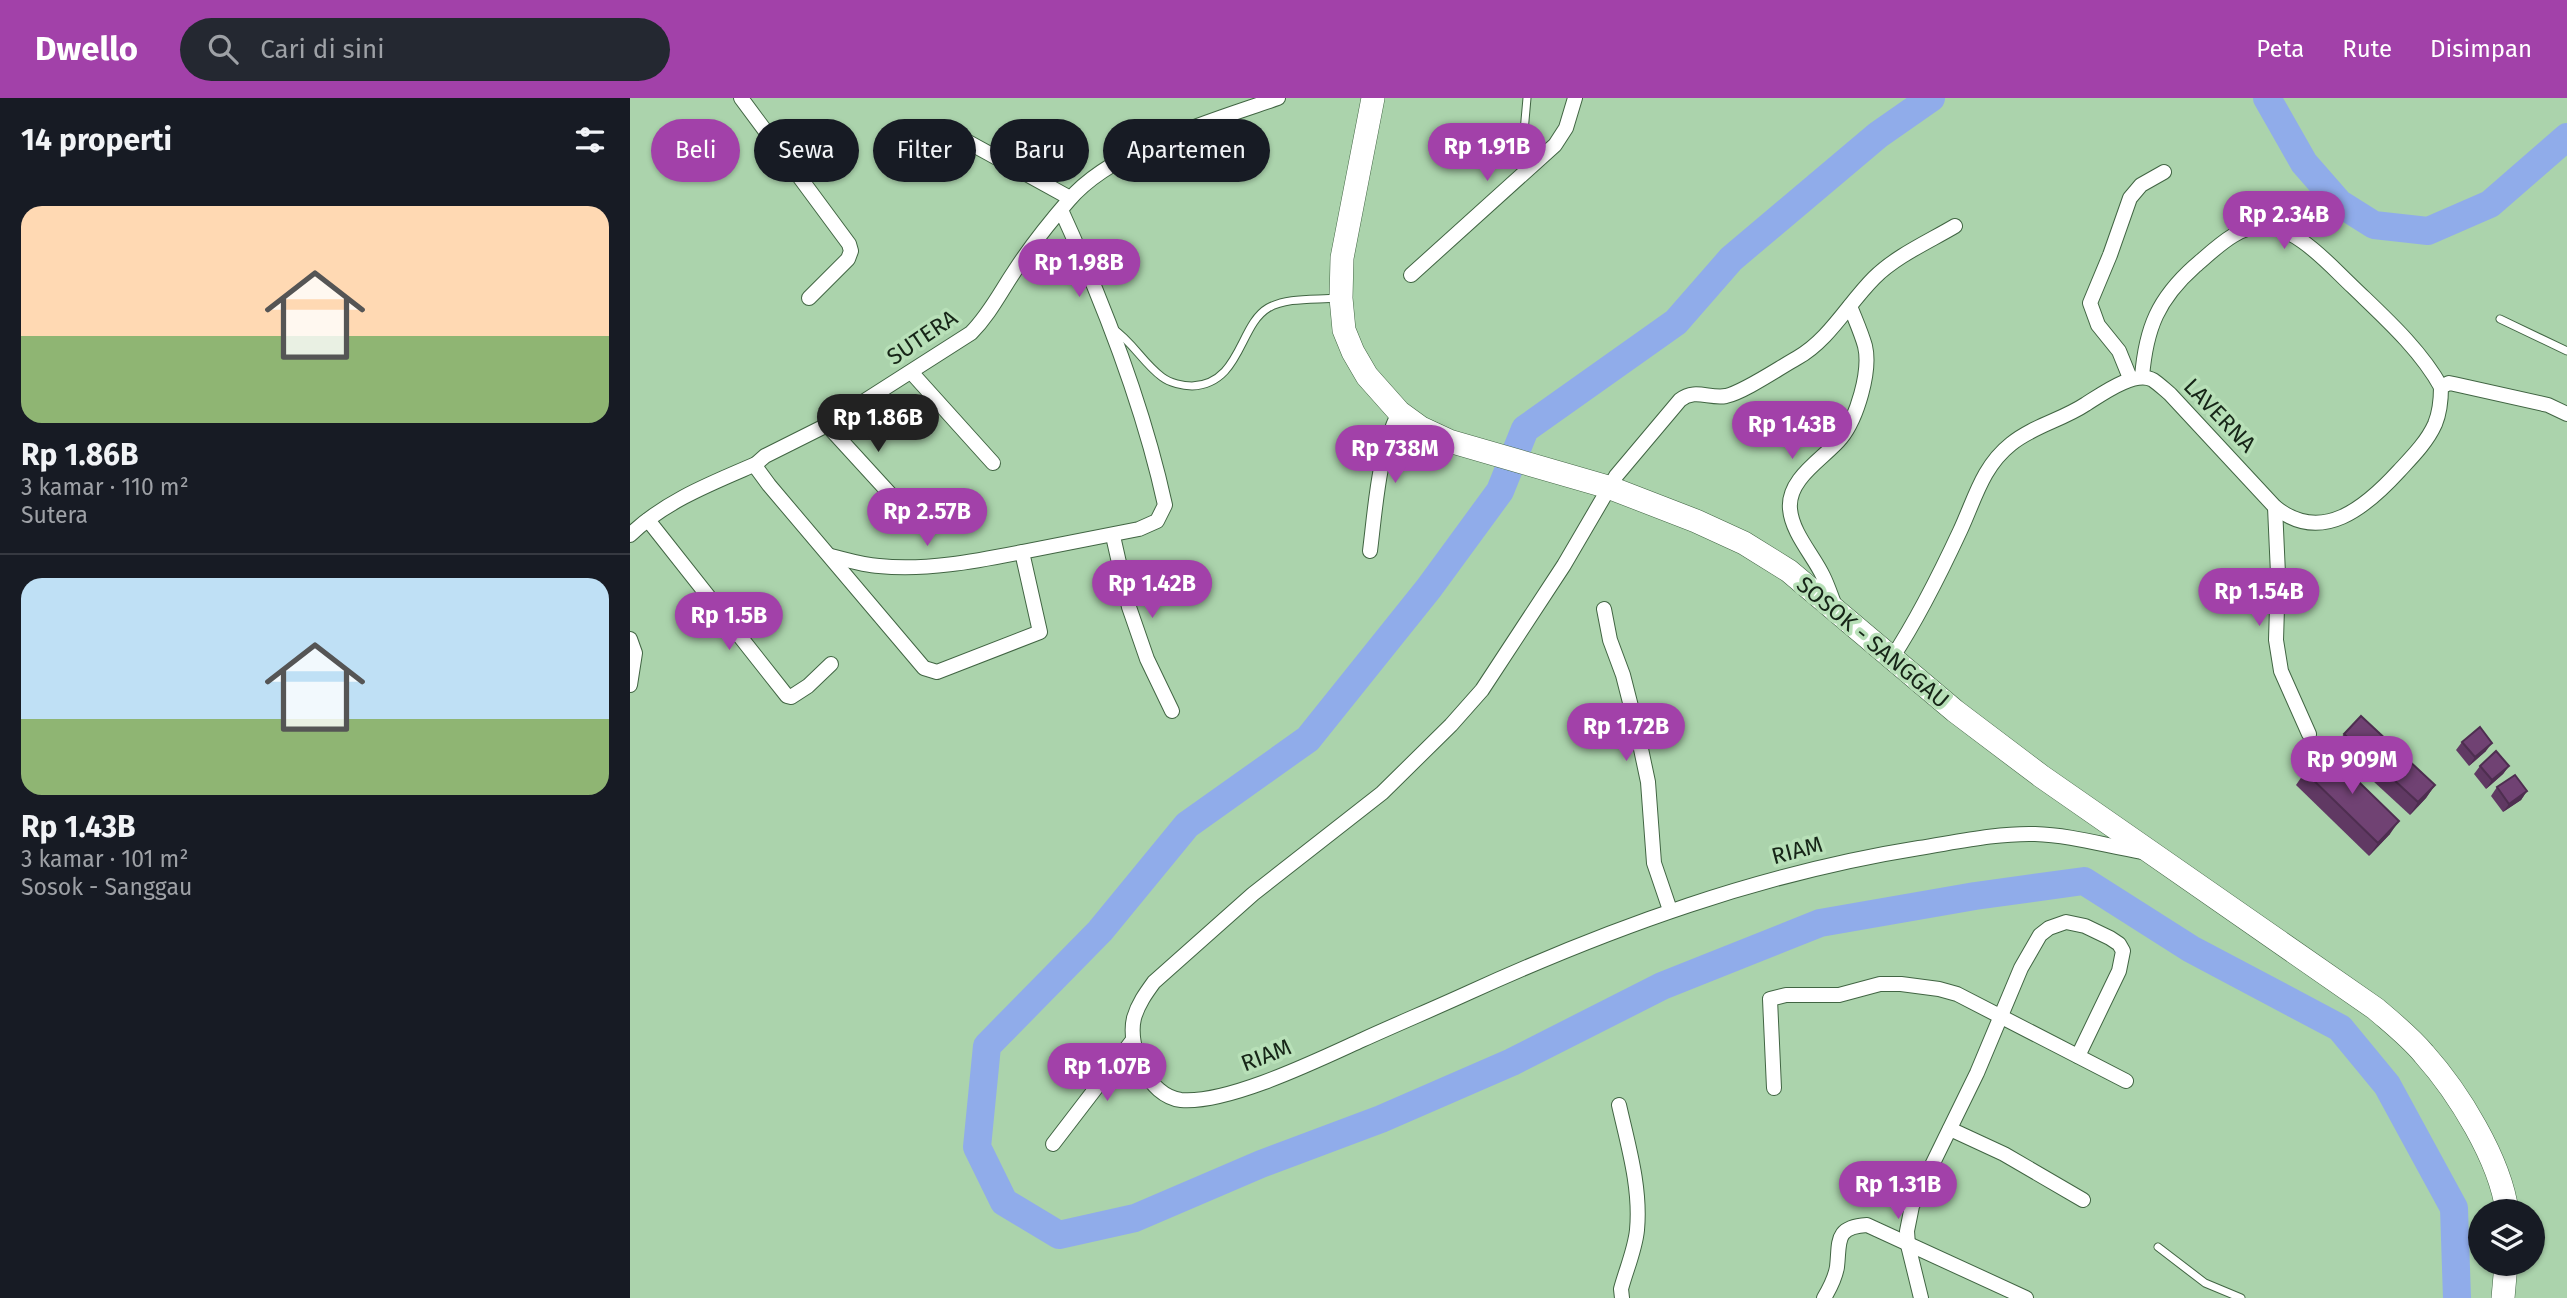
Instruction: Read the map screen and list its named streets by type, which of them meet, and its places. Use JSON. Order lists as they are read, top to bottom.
{
  "streets": {
    "highway": ["SOSOK - SANGGAU"],
    "street": ["SUTERA", "LAVERNA", "RIAM"]
  },
  "crossings": [
    ["SOSOK - SANGGAU", "RIAM"]
  ],
  "page": {
    "header": "Dwello",
    "search": "Cari di sini",
    "nav": ["Peta", "Rute", "Disimpan"],
    "heading": "14 properti",
    "chip": [
      "Beli",
      "Sewa",
      "Filter",
      "Baru",
      "Apartemen"
    ],
    "price": [
      "Rp 1.91B",
      "Rp 2.34B",
      "Rp 1.98B",
      "Rp 1.86B",
      "Rp 1.43B",
      "Rp 738M",
      "Rp 2.57B",
      "Rp 1.42B",
      "Rp 1.54B",
      "Rp 1.5B",
      "Rp 1.72B",
      "Rp 909M",
      "Rp 1.07B",
      "Rp 1.31B"
    ],
    "list": [
      {
        "name": "Rp 1.86B",
        "note": "3 kamar · 110 m² · Sutera"
      },
      {
        "name": "Rp 1.43B",
        "note": "3 kamar · 101 m² · Sosok - Sanggau"
      }
    ]
  }
}
